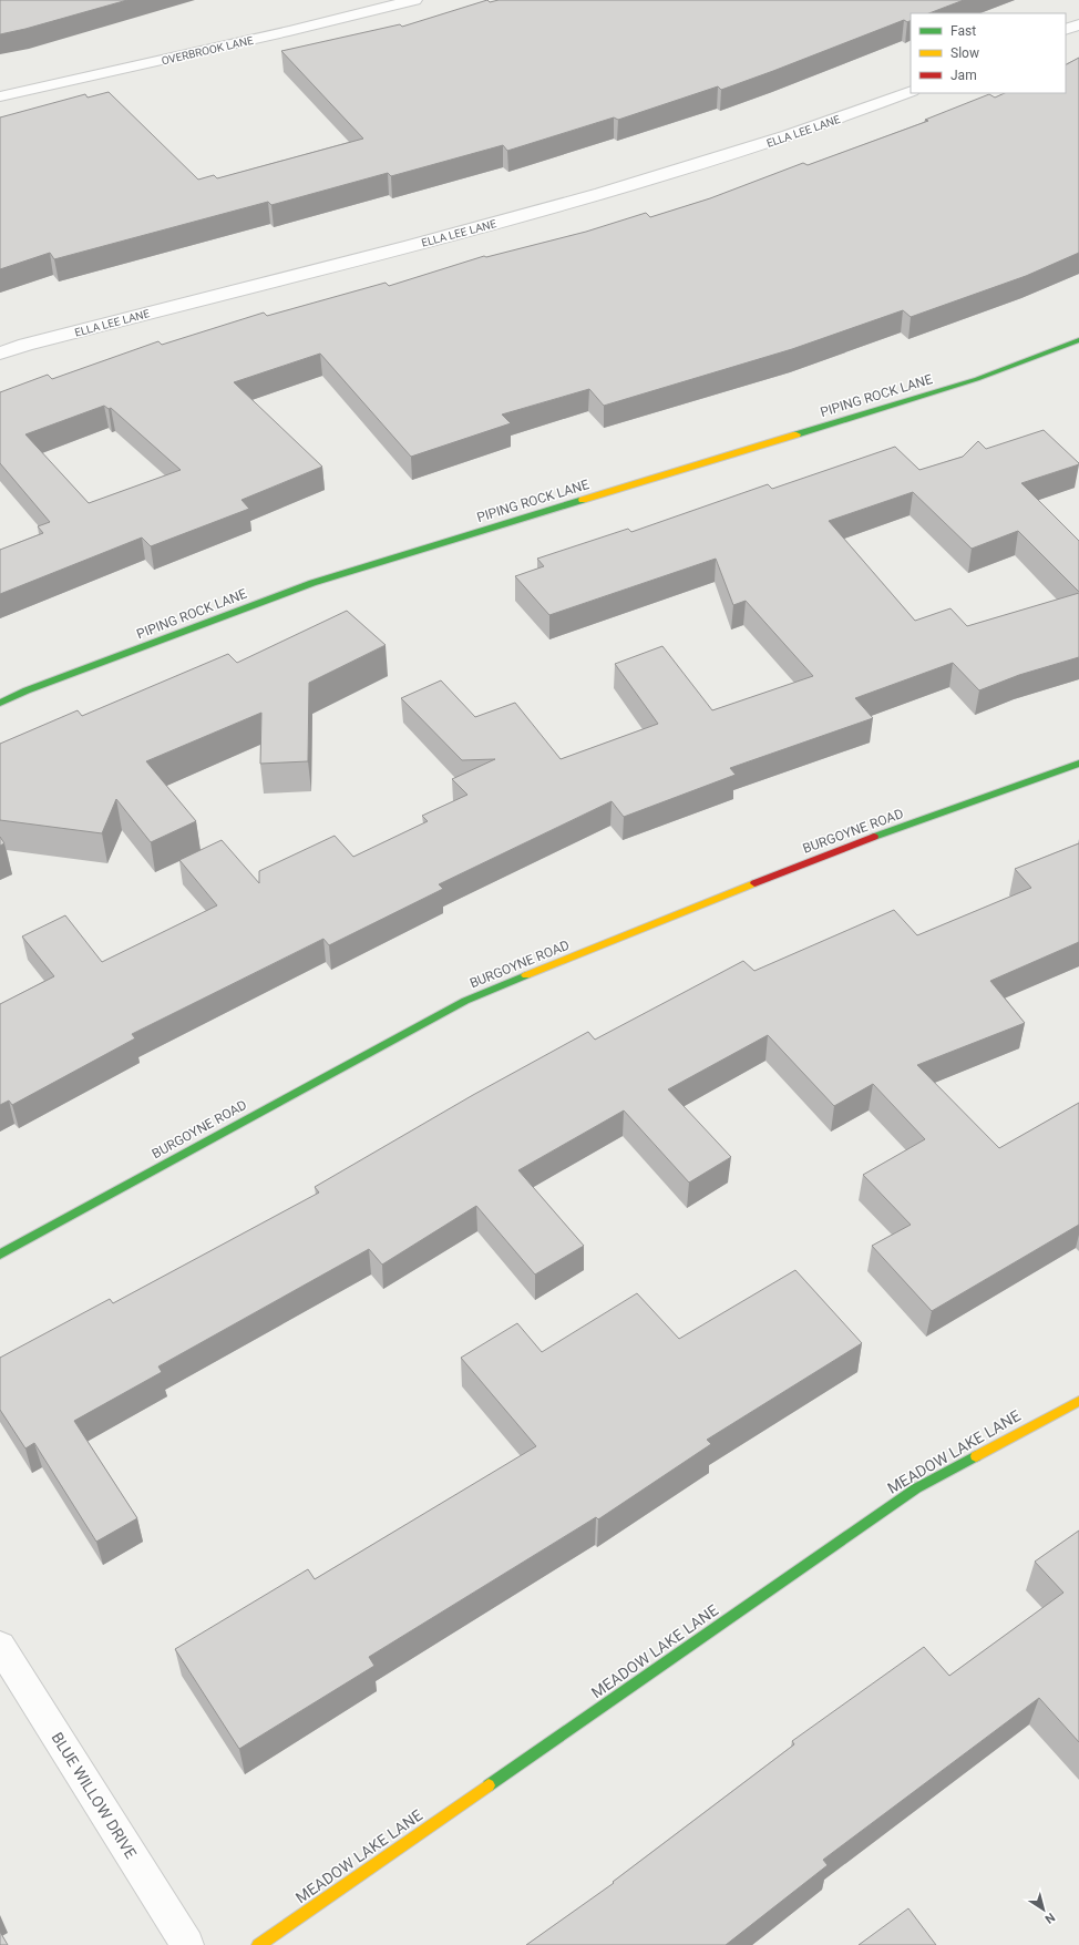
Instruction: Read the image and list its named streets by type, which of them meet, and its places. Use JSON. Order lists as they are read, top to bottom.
{
  "streets": {
    "street": [
      "OVERBROOK LANE",
      "ELLA LEE LANE",
      "PIPING ROCK LANE",
      "BURGOYNE ROAD",
      "MEADOW LAKE LANE",
      "BLUE WILLOW DRIVE"
    ]
  },
  "legend": ["Fast", "Slow", "Jam"],
  "north": "bottom right"
}
